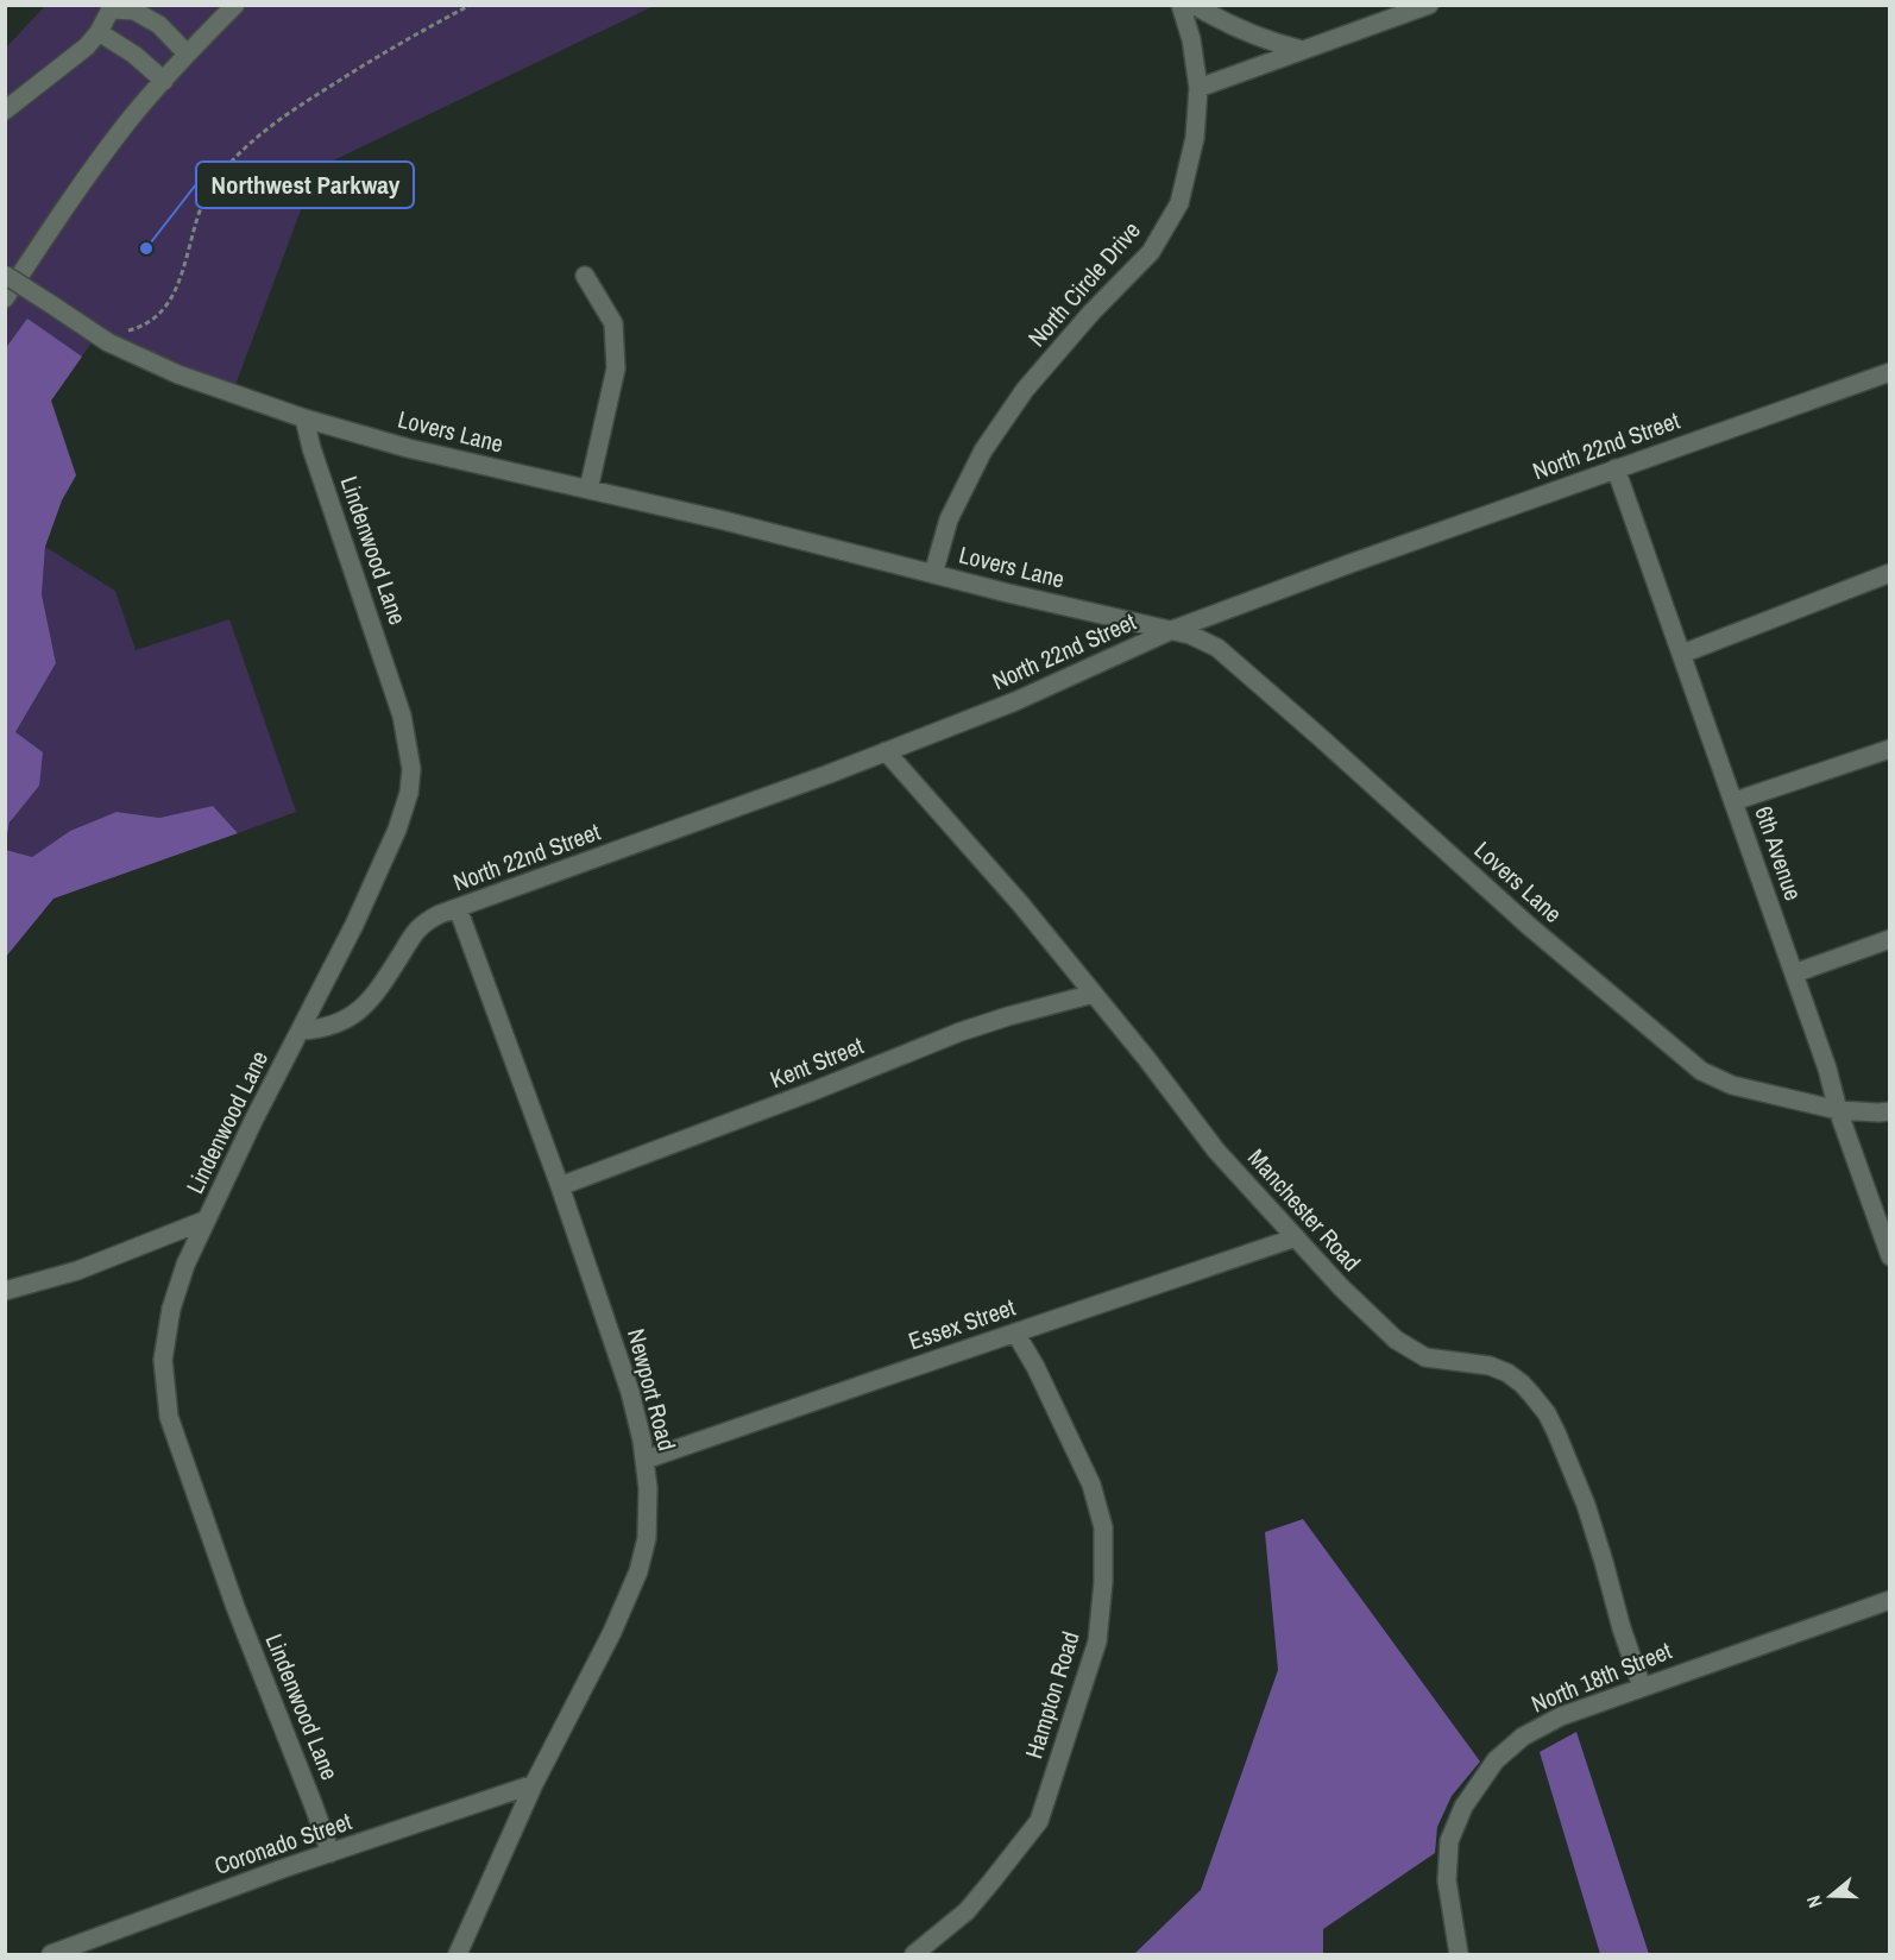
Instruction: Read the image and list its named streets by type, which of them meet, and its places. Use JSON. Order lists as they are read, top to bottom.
{
  "streets": {
    "street": [
      "North Circle Drive",
      "Lovers Lane",
      "North 22nd Street",
      "Lindenwood Lane",
      "6th Avenue",
      "Kent Street",
      "Manchester Road",
      "Essex Street",
      "Newport Road",
      "North 18th Street",
      "Hampton Road",
      "Coronado Street"
    ]
  },
  "crossings": [
    ["North Circle Drive", "Lovers Lane"],
    ["Lovers Lane", "North 22nd Street"],
    ["Lovers Lane", "Lindenwood Lane"],
    ["Lovers Lane", "6th Avenue"],
    ["North 22nd Street", "Lindenwood Lane"],
    ["North 22nd Street", "6th Avenue"],
    ["North 22nd Street", "Manchester Road"],
    ["North 22nd Street", "Newport Road"],
    ["Lindenwood Lane", "Coronado Street"],
    ["Kent Street", "Manchester Road"],
    ["Kent Street", "Newport Road"],
    ["Manchester Road", "Essex Street"],
    ["Manchester Road", "North 18th Street"],
    ["Essex Street", "Newport Road"],
    ["Essex Street", "Hampton Road"],
    ["Newport Road", "Coronado Street"]
  ],
  "places": ["Northwest Parkway"],
  "north": "left"
}
